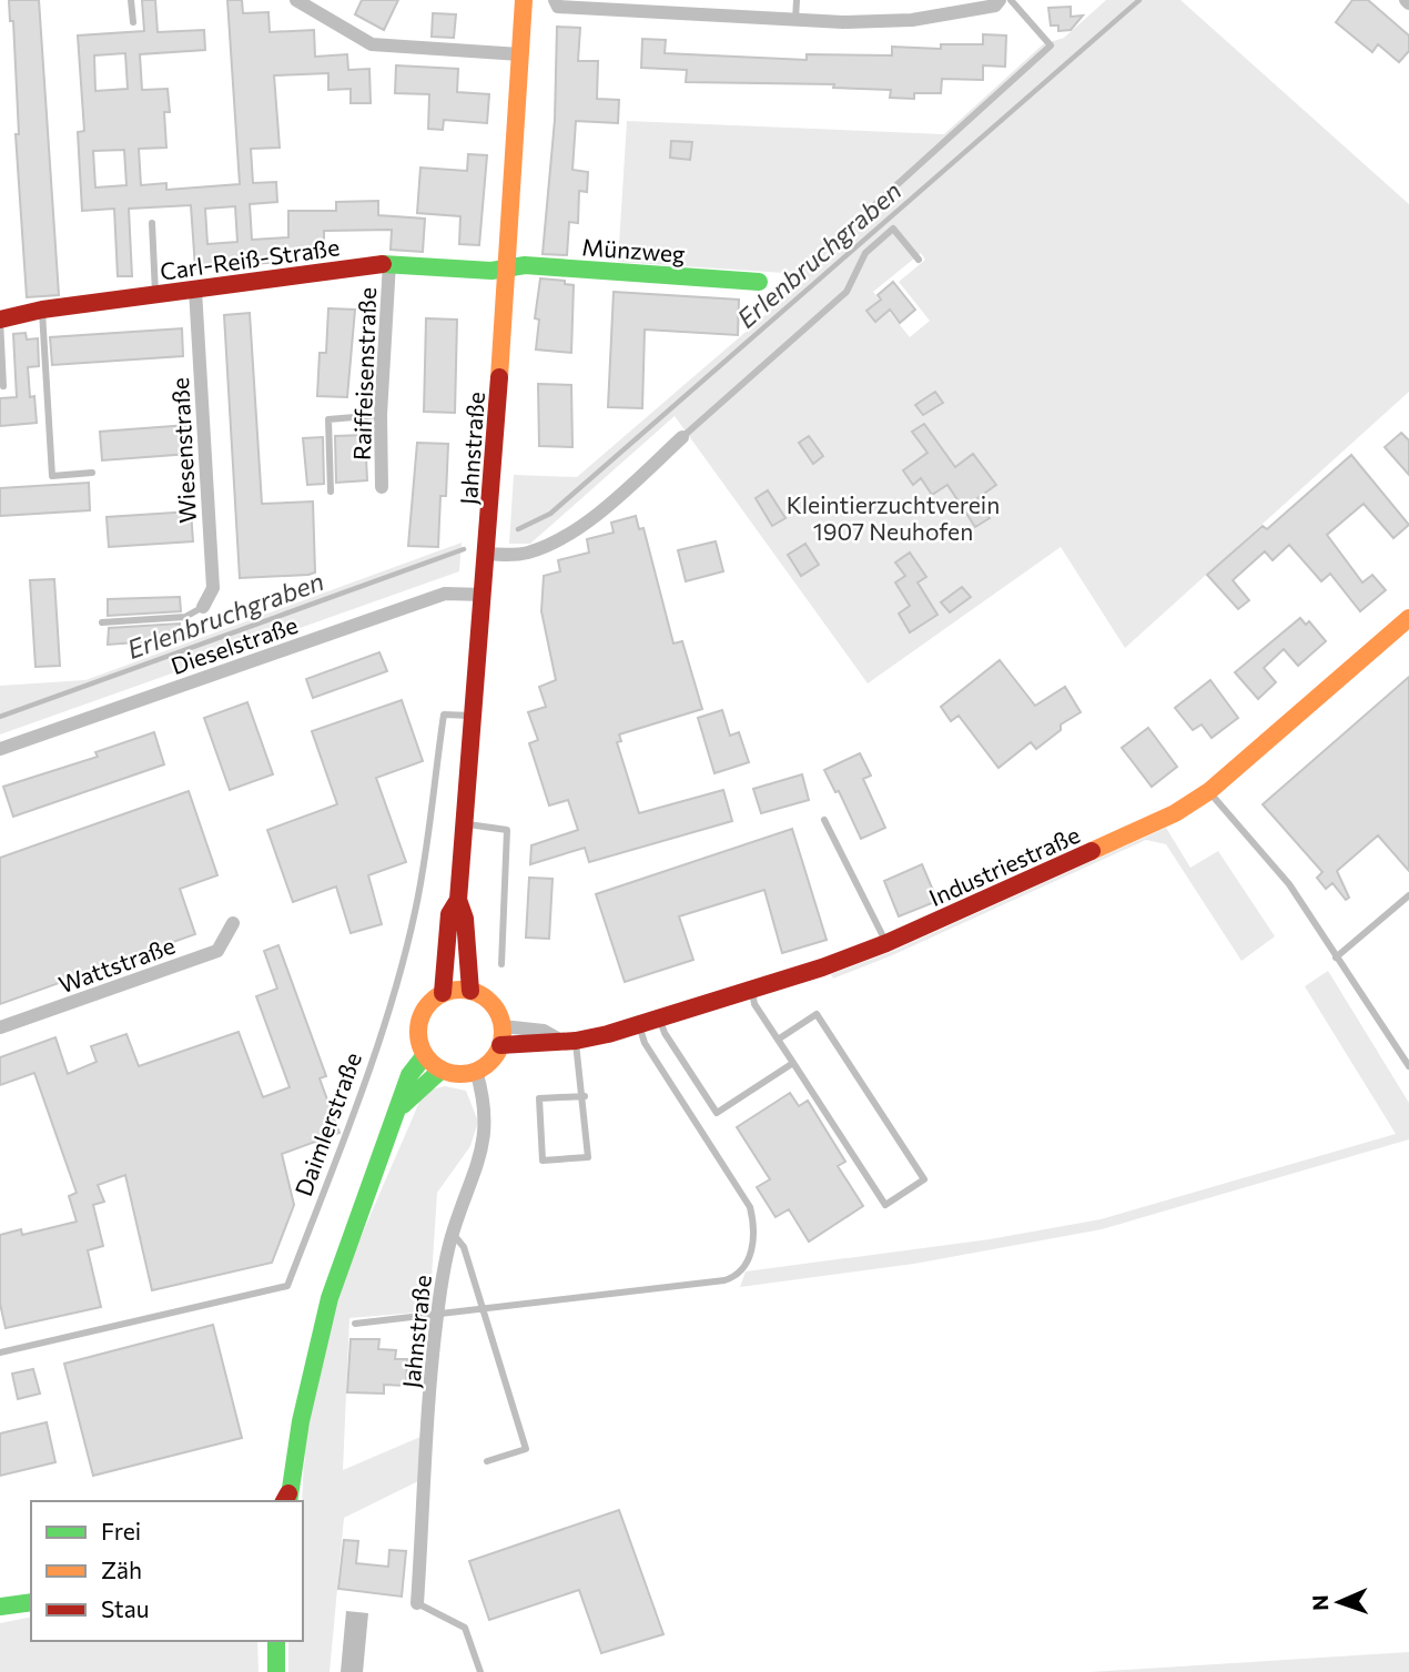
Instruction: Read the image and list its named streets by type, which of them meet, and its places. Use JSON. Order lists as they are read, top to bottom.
{
  "streets": {
    "main road": [
      "Münzweg",
      "Carl-Reiß-Straße",
      "Jahnstraße",
      "Industriestraße"
    ],
    "street": [
      "Raiffeisenstraße",
      "Wiesenstraße",
      "Dieselstraße",
      "Wattstraße"
    ],
    "lane": ["Daimlerstraße"]
  },
  "crossings": [
    ["Münzweg", "Carl-Reiß-Straße"],
    ["Münzweg", "Jahnstraße"],
    ["Carl-Reiß-Straße", "Raiffeisenstraße"],
    ["Carl-Reiß-Straße", "Jahnstraße"],
    ["Carl-Reiß-Straße", "Wiesenstraße"],
    ["Jahnstraße", "Dieselstraße"],
    ["Jahnstraße", "Industriestraße"],
    ["Jahnstraße", "Daimlerstraße"]
  ],
  "water": ["Erlenbruchgraben"],
  "parks": ["Kleintierzuchtverein 1907 Neuhofen"],
  "legend": ["Frei", "Zäh", "Stau"],
  "north": "left"
}
